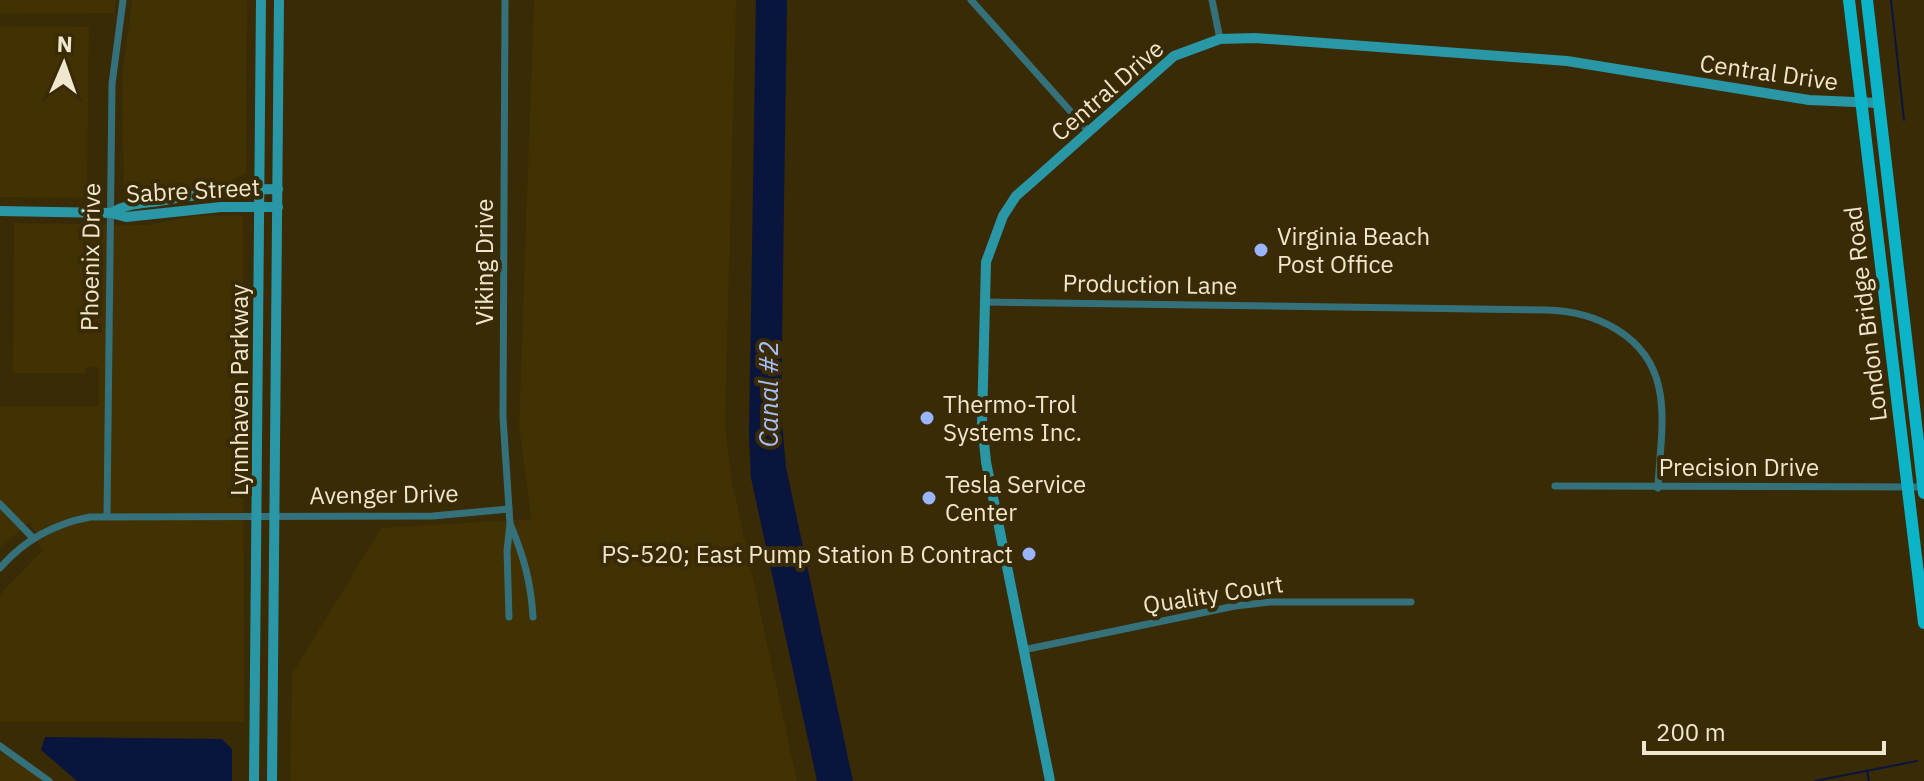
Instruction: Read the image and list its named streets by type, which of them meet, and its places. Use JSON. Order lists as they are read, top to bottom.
{
  "streets": {
    "main road": ["London Bridge Road"],
    "street": [
      "Central Drive",
      "Sabre Street",
      "Phoenix Drive",
      "Viking Drive",
      "Production Lane",
      "Lynnhaven Parkway",
      "Precision Drive",
      "Avenger Drive",
      "Quality Court"
    ]
  },
  "crossings": [
    ["Central Drive", "Production Lane"],
    ["Central Drive", "London Bridge Road"],
    ["Central Drive", "Quality Court"],
    ["Sabre Street", "Phoenix Drive"],
    ["Sabre Street", "Lynnhaven Parkway"],
    ["Phoenix Drive", "Avenger Drive"],
    ["Viking Drive", "Avenger Drive"],
    ["Production Lane", "Precision Drive"],
    ["London Bridge Road", "Precision Drive"],
    ["Lynnhaven Parkway", "Avenger Drive"]
  ],
  "water": ["Canal #2"],
  "places": [
    "Virginia Beach Post Office",
    "Thermo-Trol Systems Inc.",
    "Tesla Service Center",
    "PS-520; East Pump Station B Contract"
  ],
  "scale_bar": "200 m",
  "north": "top"
}
